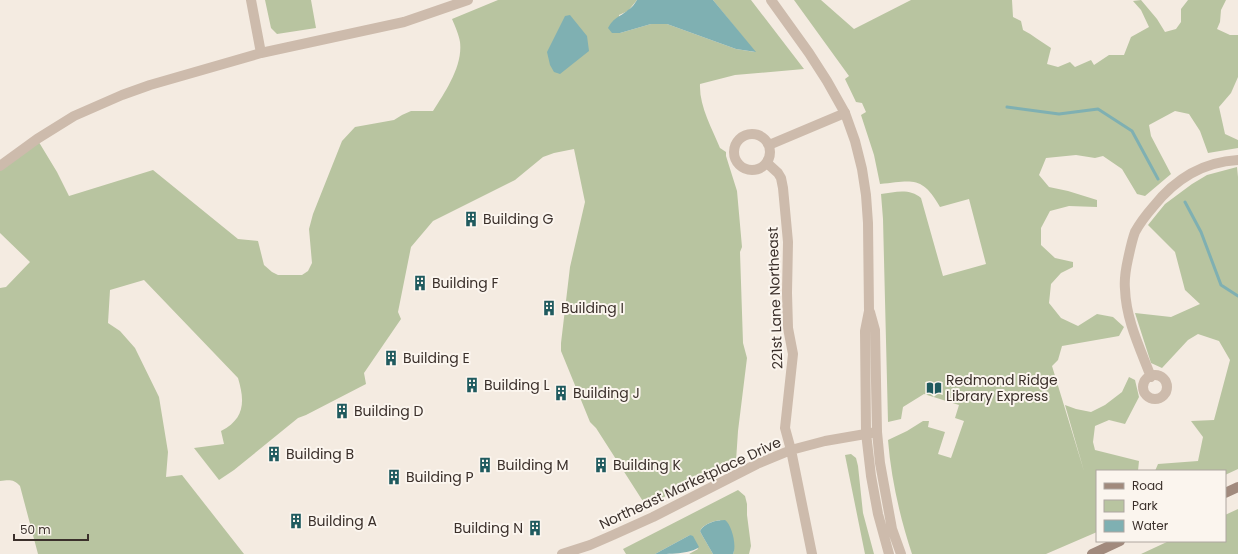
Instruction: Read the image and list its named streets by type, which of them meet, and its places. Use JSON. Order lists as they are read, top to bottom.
{
  "streets": {
    "street": ["221st Lane Northeast", "Northeast Marketplace Drive"]
  },
  "crossings": [
    ["221st Lane Northeast", "Northeast Marketplace Drive"]
  ],
  "places": {
    "building": [
      "Building G",
      "Building F",
      "Building I",
      "Building E",
      "Building L",
      "Building J",
      "Building D",
      "Building B",
      "Building M",
      "Building K",
      "Building P",
      "Building A",
      "Building N"
    ],
    "library": ["Redmond Ridge Library Express"]
  },
  "legend": ["Road", "Park", "Water"],
  "scale_bar": "50 m"
}
